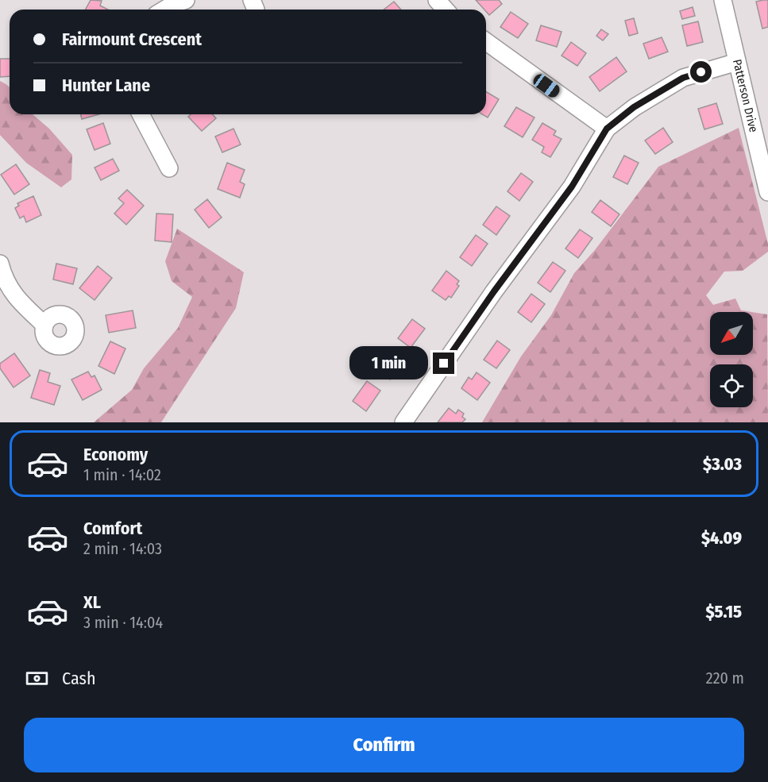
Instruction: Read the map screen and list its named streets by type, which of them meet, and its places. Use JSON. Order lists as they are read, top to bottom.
{
  "streets": {
    "street": ["Patterson Drive"]
  },
  "north": "bottom left",
  "page": {
    "banner": ["Fairmount Crescent", "Hunter Lane"],
    "bubble": "1 min",
    "list": [
      {
        "name": "Economy",
        "note": "1 min · 14:02",
        "value": "$3.03"
      },
      {
        "name": "Comfort",
        "note": "2 min · 14:03",
        "value": "$4.09"
      },
      {
        "name": "XL",
        "note": "3 min · 14:04",
        "value": "$5.15"
      }
    ],
    "pay": ["Cash", "220 m"],
    "buttons": "Confirm"
  }
}
